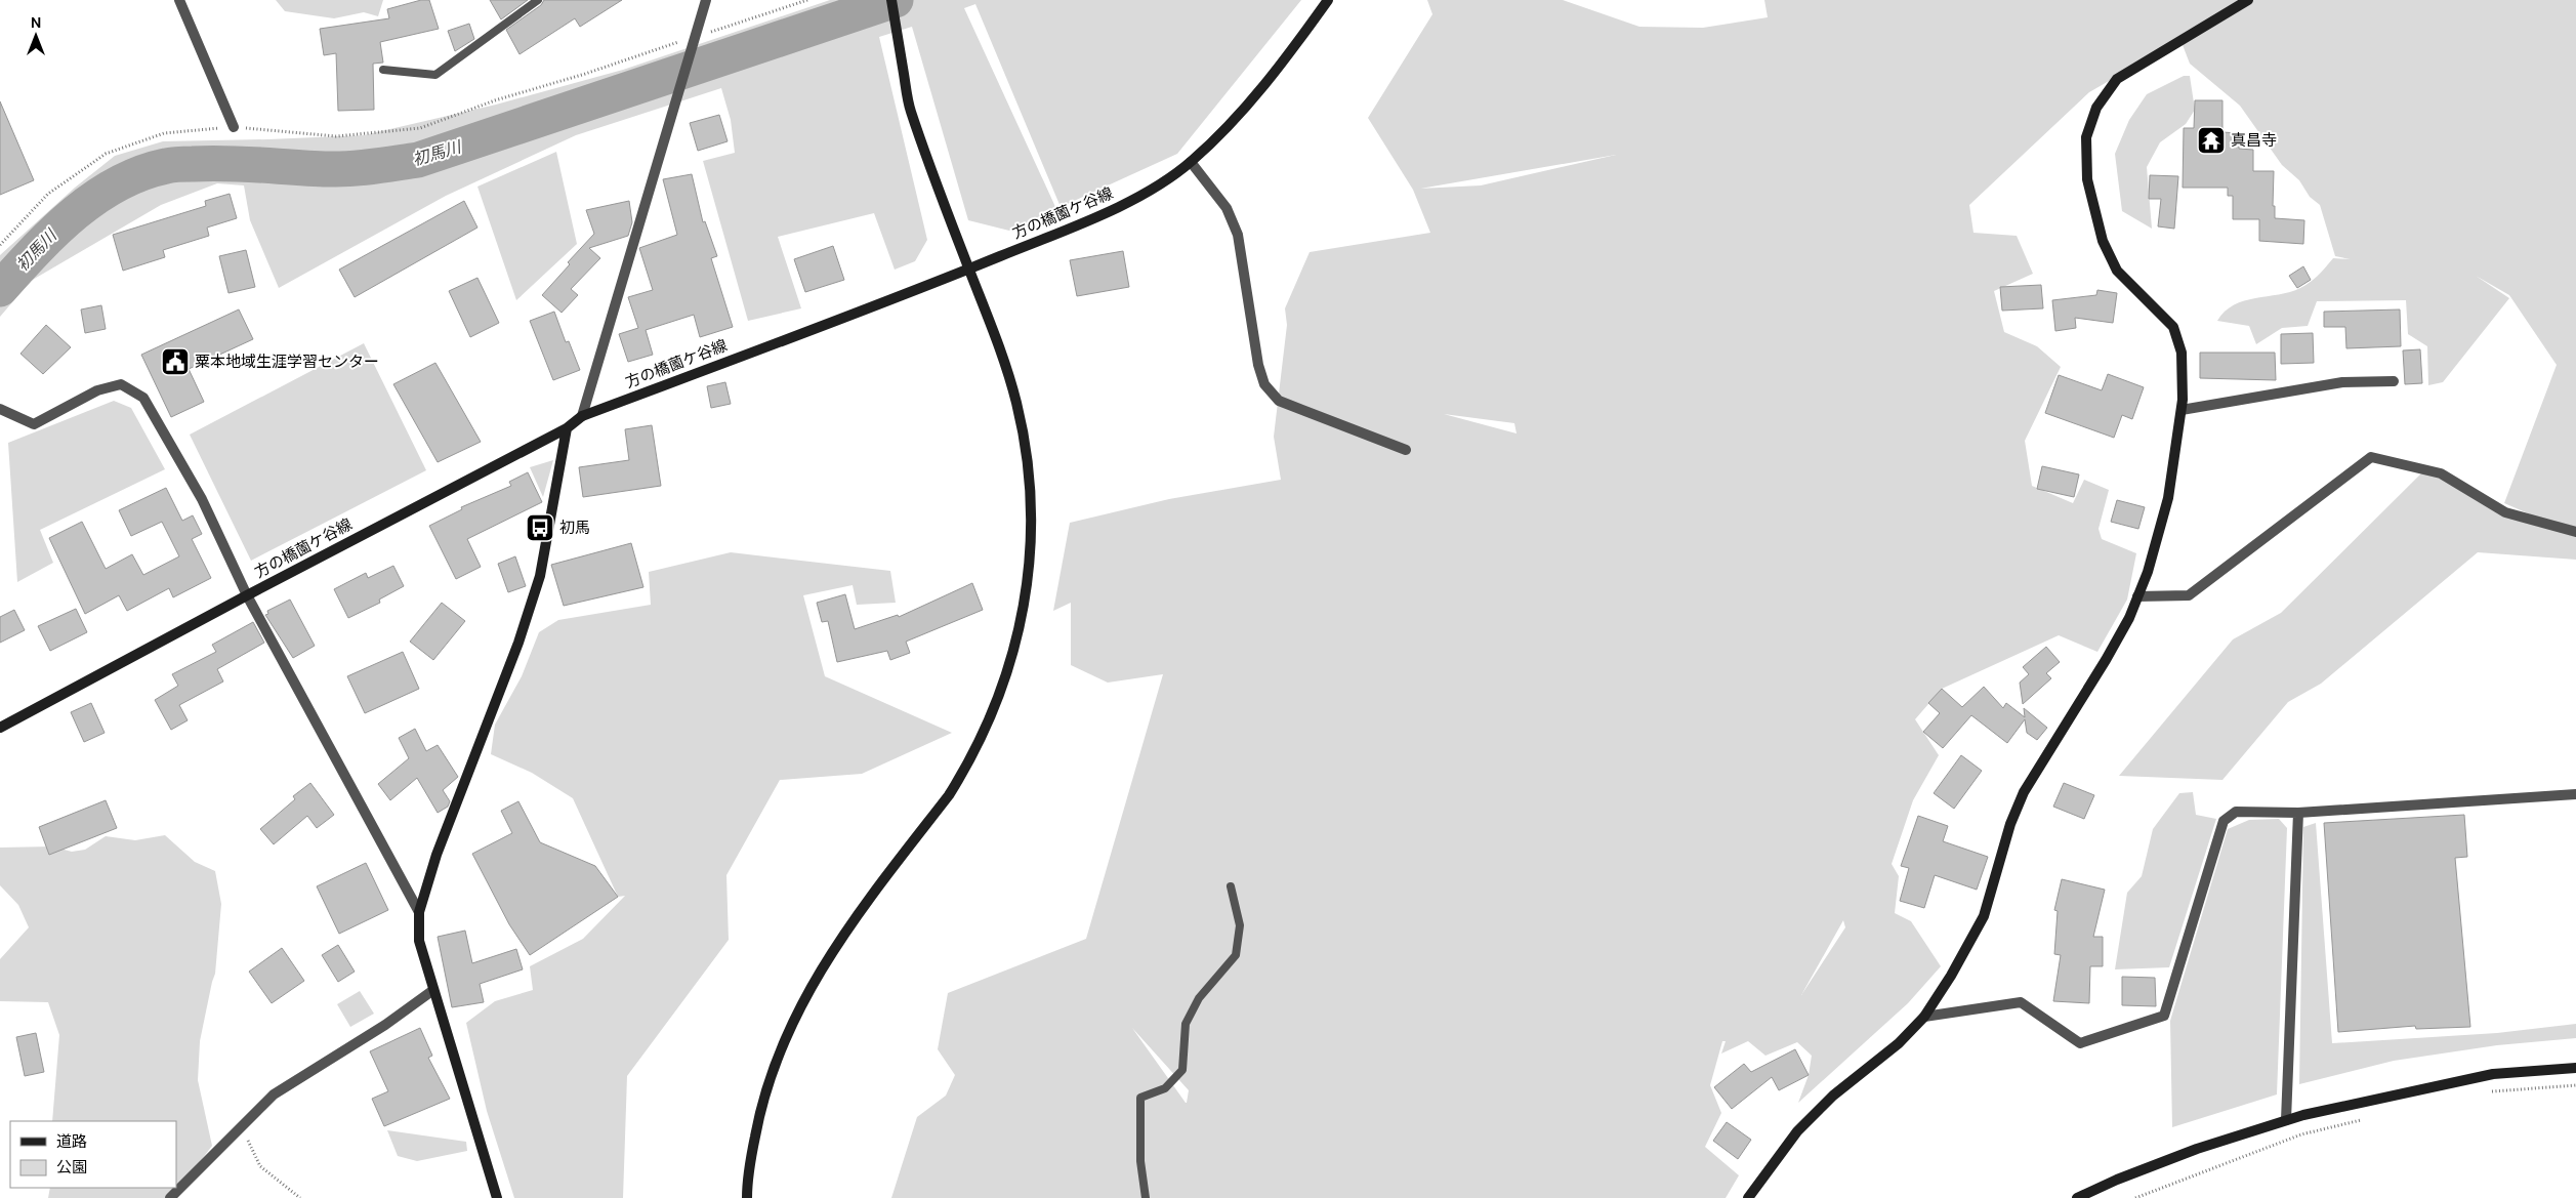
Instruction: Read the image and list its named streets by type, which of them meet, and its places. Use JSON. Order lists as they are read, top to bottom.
{
  "streets": {
    "street": ["方の橋薗ケ谷線"]
  },
  "water": ["初馬川"],
  "places": {
    "temple": ["真昌寺"],
    "public building": ["粟本地域生涯学習センター"],
    "bus stop": ["初馬"]
  },
  "legend": ["道路", "公園"],
  "north": "top"
}
